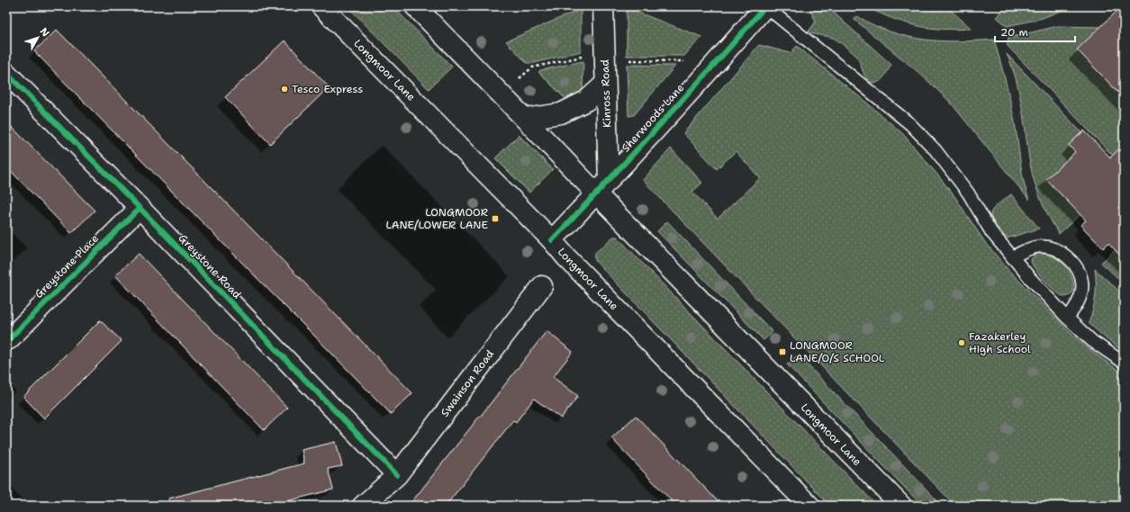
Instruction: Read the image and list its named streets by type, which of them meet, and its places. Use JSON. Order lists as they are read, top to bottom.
{
  "streets": {
    "street": [
      "Longmoor Lane",
      "Kinross Road",
      "Sherwoods Lane",
      "Greystone Place",
      "Greystone Road",
      "Swainson Road"
    ]
  },
  "crossings": [
    ["Longmoor Lane", "Kinross Road"],
    ["Longmoor Lane", "Sherwoods Lane"],
    ["Kinross Road", "Sherwoods Lane"],
    ["Greystone Place", "Greystone Road"],
    ["Greystone Road", "Swainson Road"]
  ],
  "places": {
    "other": ["Tesco Express", "Fazakerley High School"],
    "transit": ["LONGMOOR LANE/LOWER LANE", "LONGMOOR LANE/O/S SCHOOL"]
  },
  "scale_bar": "20 m",
  "north": "top right"
}
